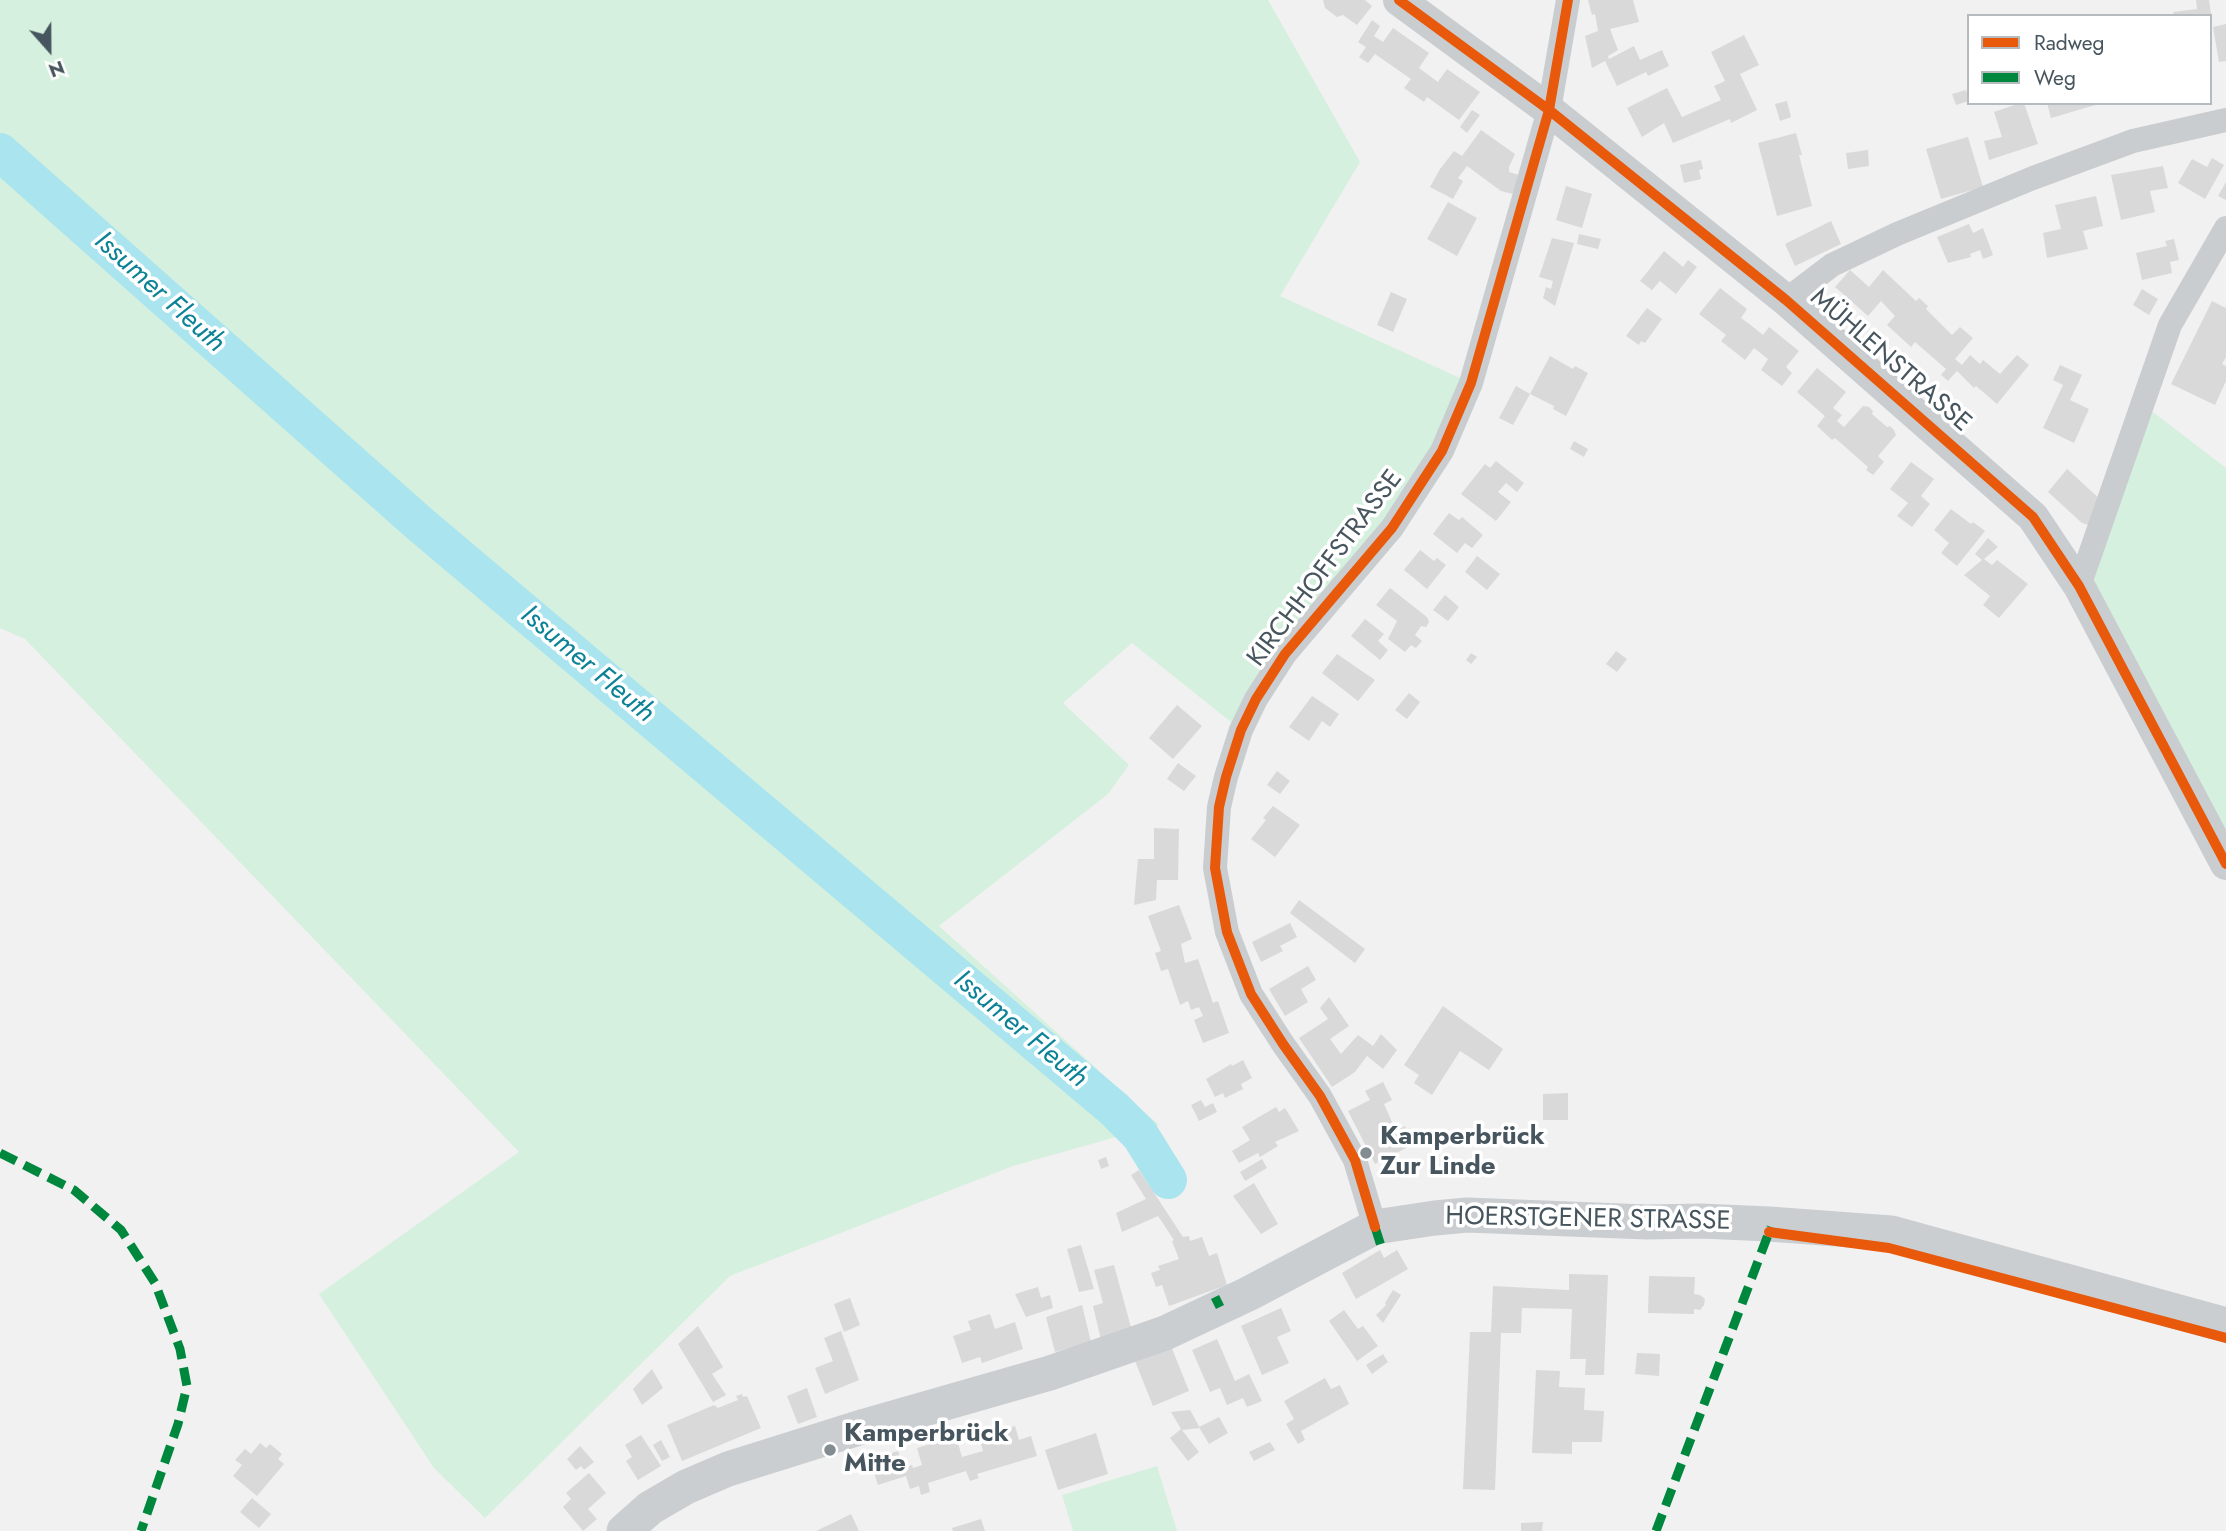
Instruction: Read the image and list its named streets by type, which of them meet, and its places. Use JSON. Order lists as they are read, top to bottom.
{
  "streets": {
    "main road": ["HOERSTGENER STRASSE"],
    "street": ["MÜHLENSTRASSE", "KIRCHHOFFSTRASSE"]
  },
  "crossings": [
    ["MÜHLENSTRASSE", "KIRCHHOFFSTRASSE"],
    ["KIRCHHOFFSTRASSE", "HOERSTGENER STRASSE"]
  ],
  "water": ["Issumer Fleuth"],
  "places": ["Kamperbrück Zur Linde", "Kamperbrück Mitte"],
  "legend": ["Radweg", "Weg"],
  "north": "bottom"
}
